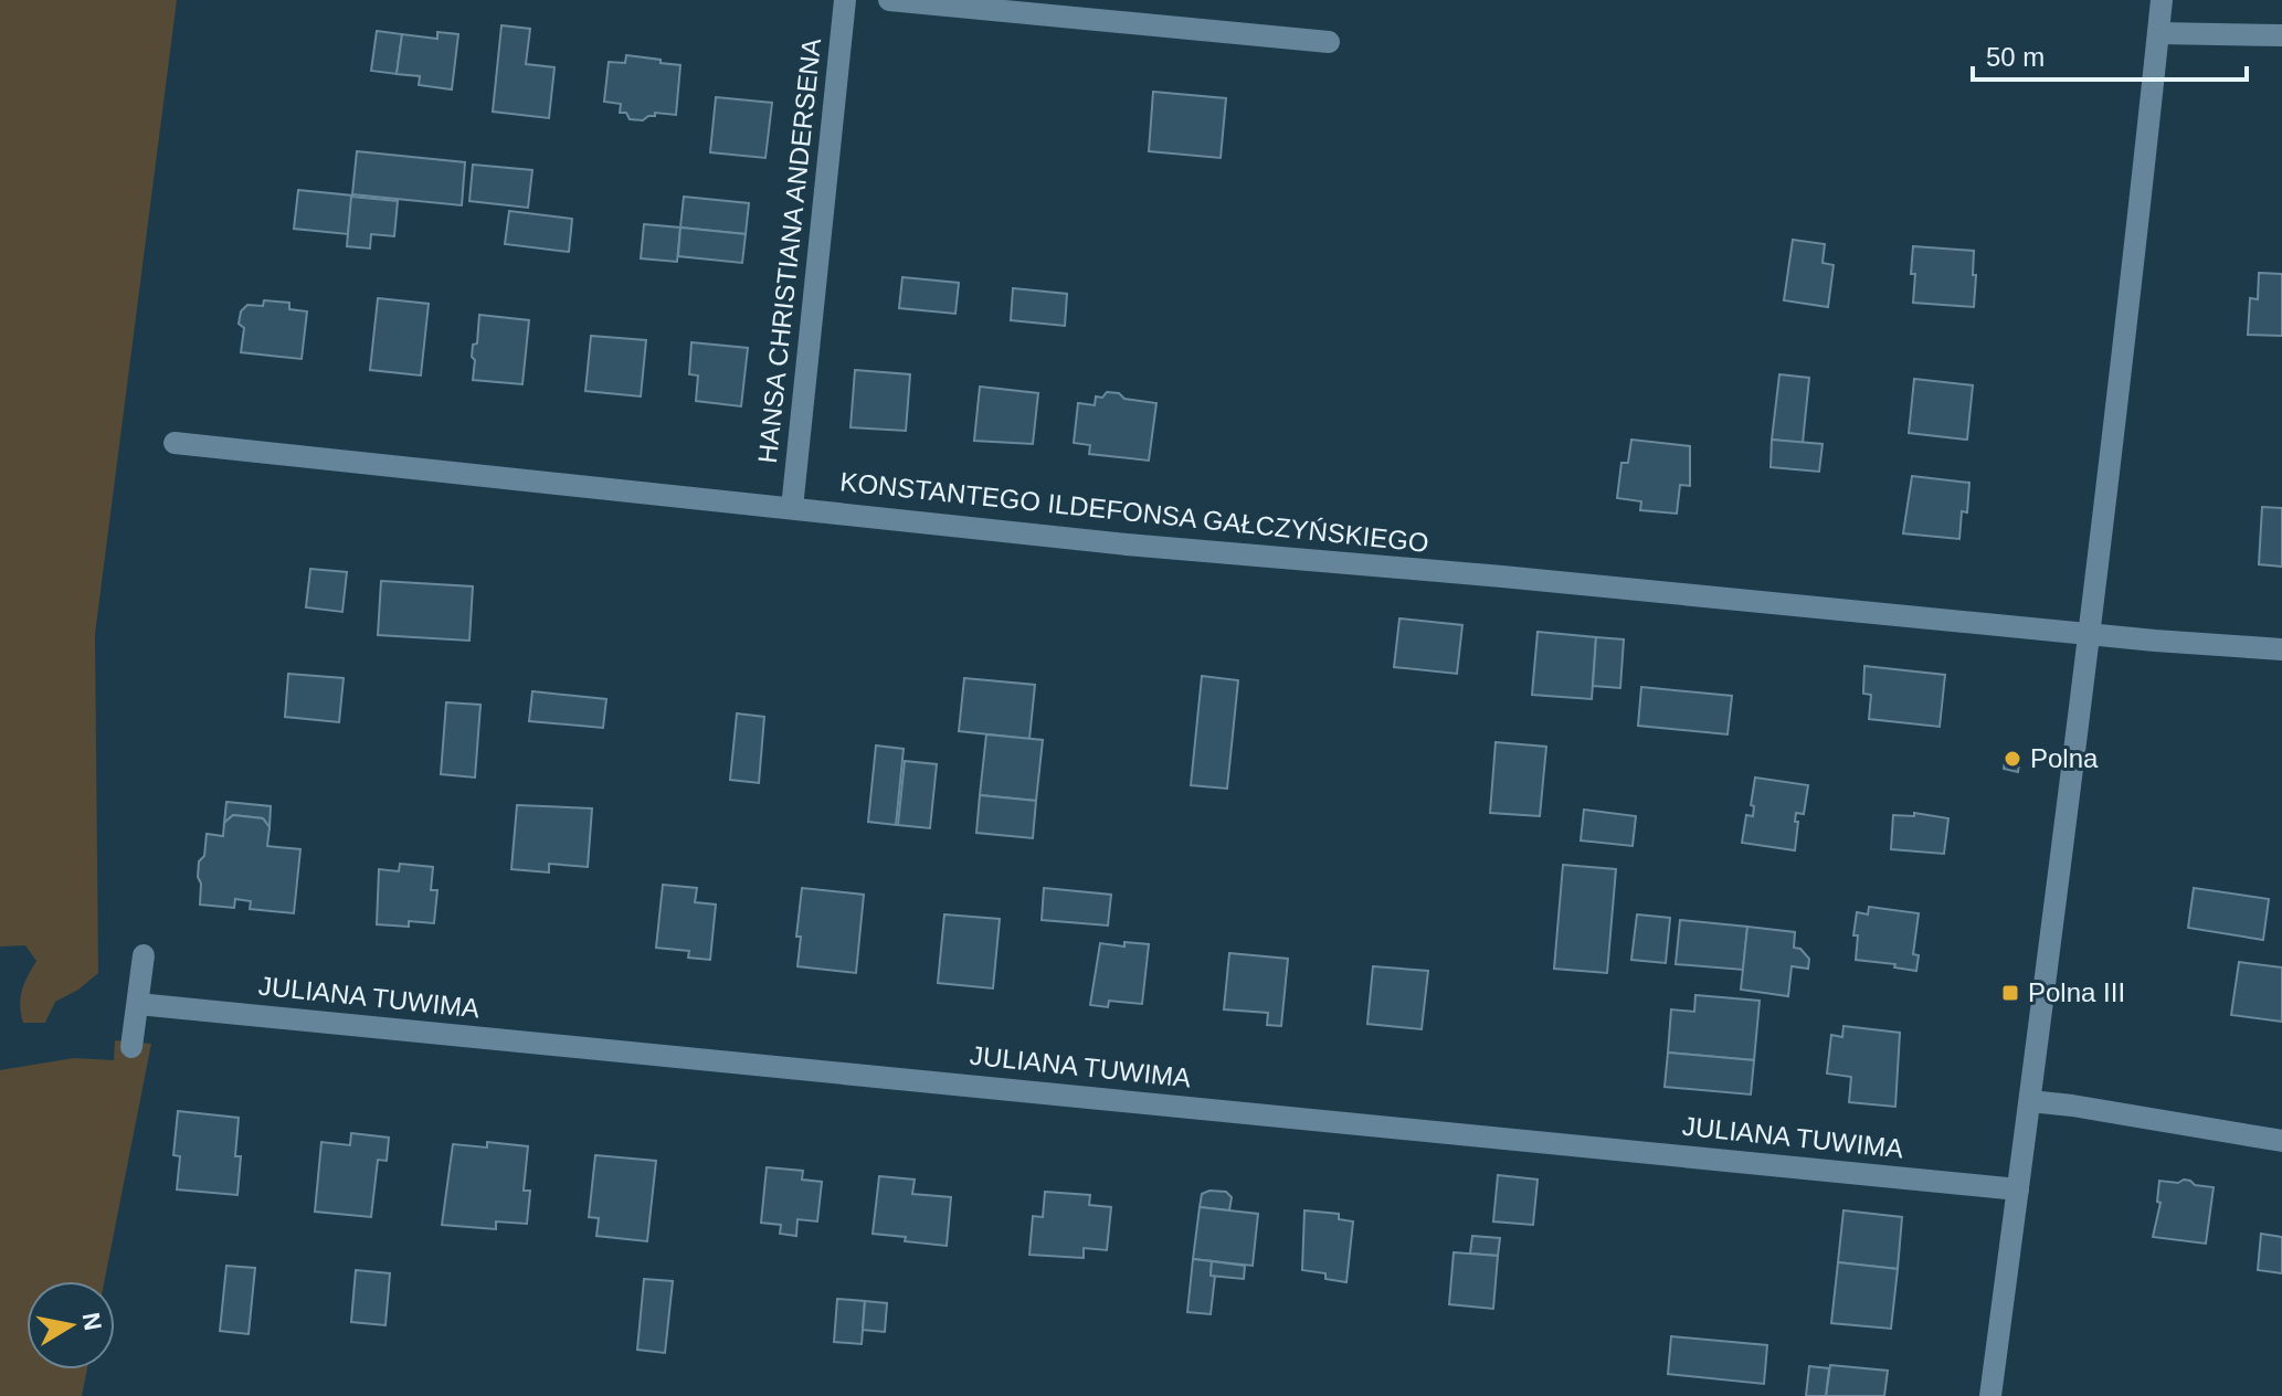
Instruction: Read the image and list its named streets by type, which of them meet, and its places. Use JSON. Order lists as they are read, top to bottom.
{
  "streets": {
    "street": ["HANSA CHRISTIANA ANDERSENA", "KONSTANTEGO ILDEFONSA GAŁCZYŃSKIEGO", "JULIANA TUWIMA"]
  },
  "crossings": [
    ["HANSA CHRISTIANA ANDERSENA", "KONSTANTEGO ILDEFONSA GAŁCZYŃSKIEGO"]
  ],
  "places": {
    "other": ["Polna"],
    "transit": ["Polna III"]
  },
  "scale_bar": "50 m",
  "north": "right"
}
